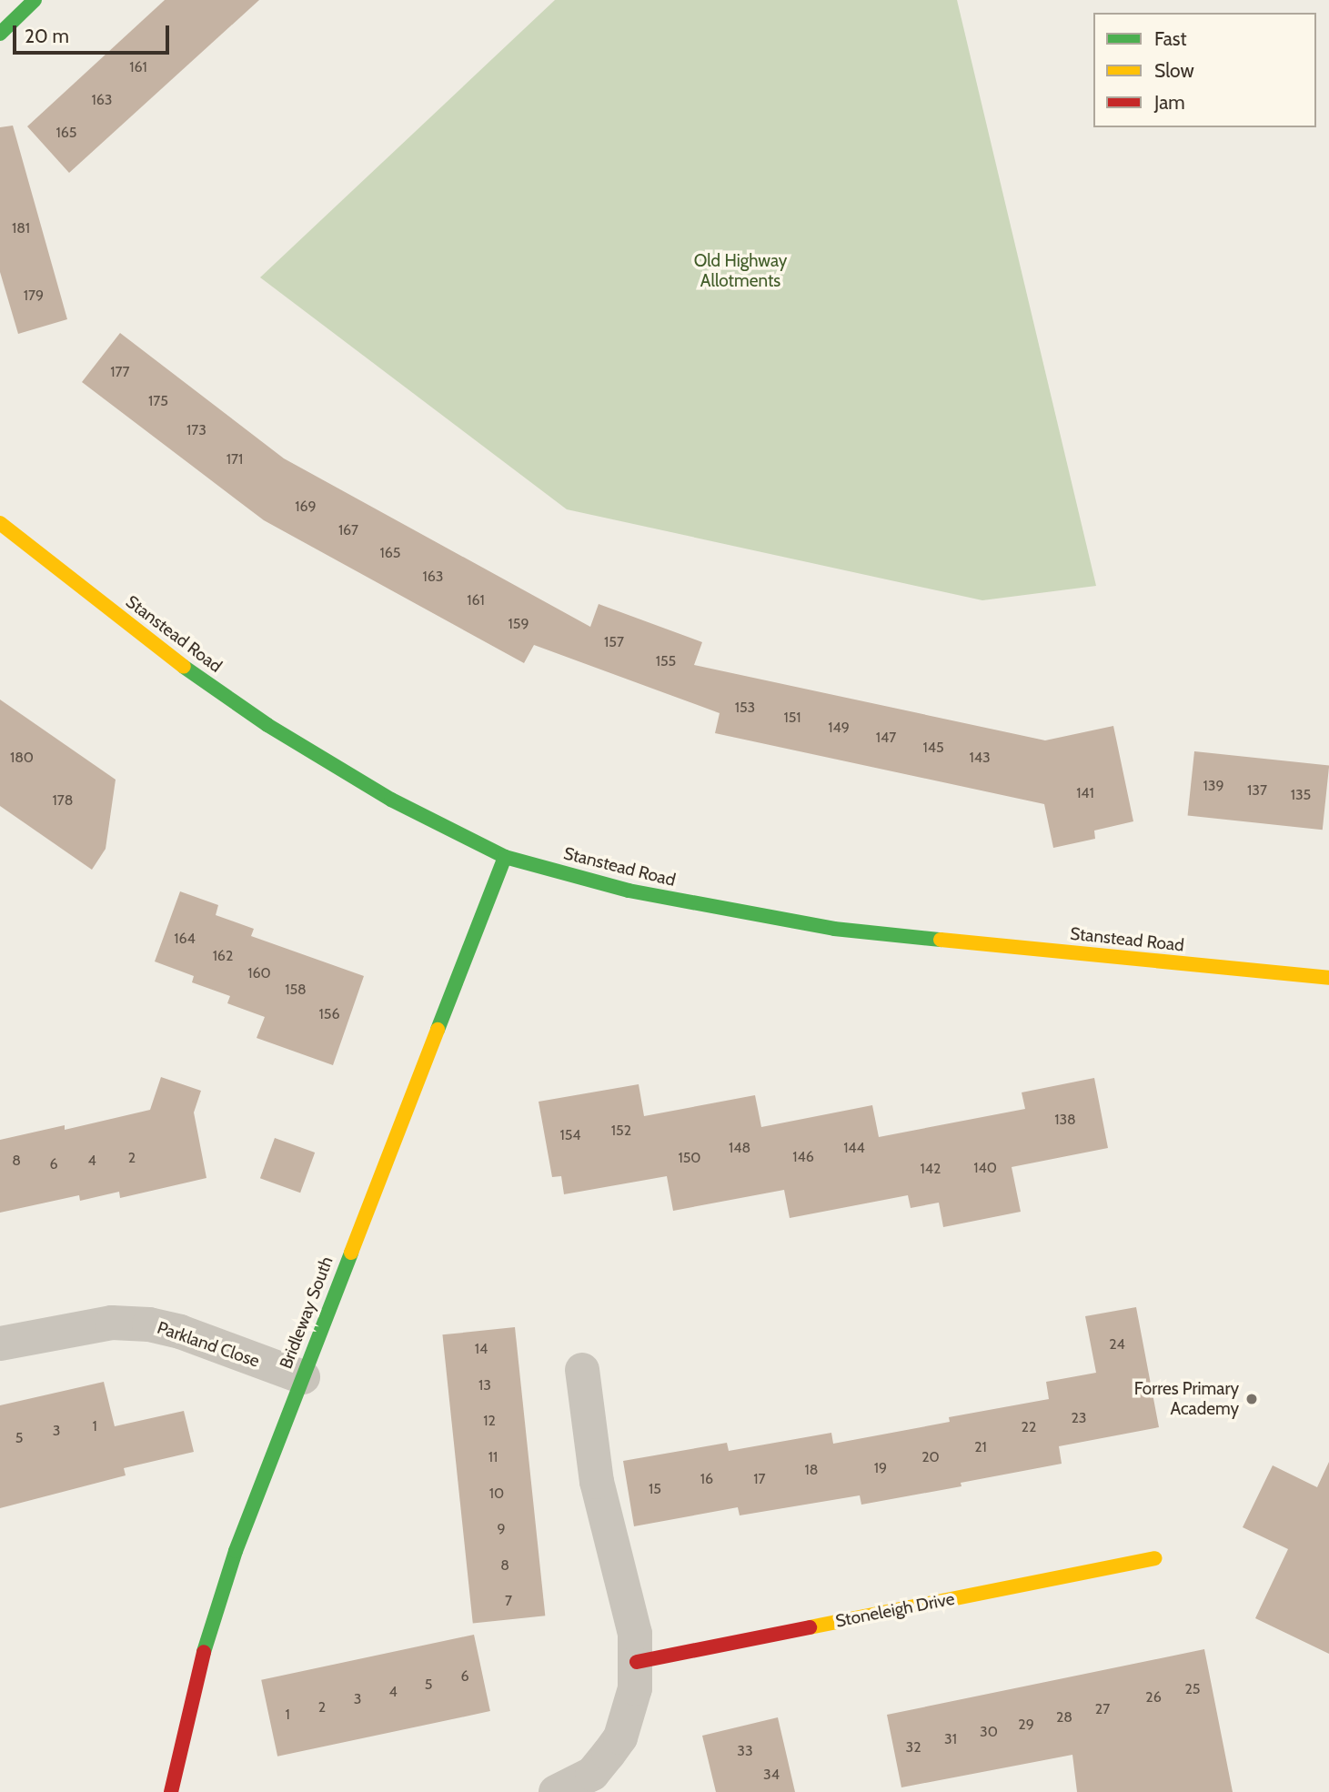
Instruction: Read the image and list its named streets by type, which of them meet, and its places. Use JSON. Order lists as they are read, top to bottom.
{
  "streets": {
    "street": [
      "Stanstead Road",
      "Bridleway South",
      "Parkland Close",
      "Stoneleigh Drive"
    ]
  },
  "crossings": [
    ["Stanstead Road", "Bridleway South"],
    ["Bridleway South", "Parkland Close"]
  ],
  "parks": ["Old Highway Allotments"],
  "places": ["Forres Primary Academy"],
  "house_numbers": [
    "161",
    "163",
    "165",
    "181",
    "179",
    "177",
    "175",
    "173",
    "171",
    "169",
    "167",
    "165",
    "163",
    "161",
    "159",
    "157",
    "155",
    "153",
    "151",
    "149",
    "147",
    "145",
    "180",
    "143",
    "139",
    "137",
    "141",
    "135",
    "178",
    "164",
    "162",
    "160",
    "158",
    "156",
    "138",
    "152",
    "154",
    "148",
    "144",
    "146",
    "2",
    "150",
    "8",
    "4",
    "6",
    "140",
    "142",
    "24",
    "14",
    "13",
    "23",
    "12",
    "1",
    "22",
    "3",
    "5",
    "21",
    "11",
    "20",
    "19",
    "18",
    "16",
    "17",
    "15",
    "10",
    "9",
    "8",
    "7",
    "6",
    "5",
    "25",
    "4",
    "26",
    "3",
    "2",
    "27",
    "1",
    "28",
    "29",
    "30",
    "31",
    "32",
    "33",
    "34"
  ],
  "legend": ["Fast", "Slow", "Jam"],
  "scale_bar": "20 m"
}
